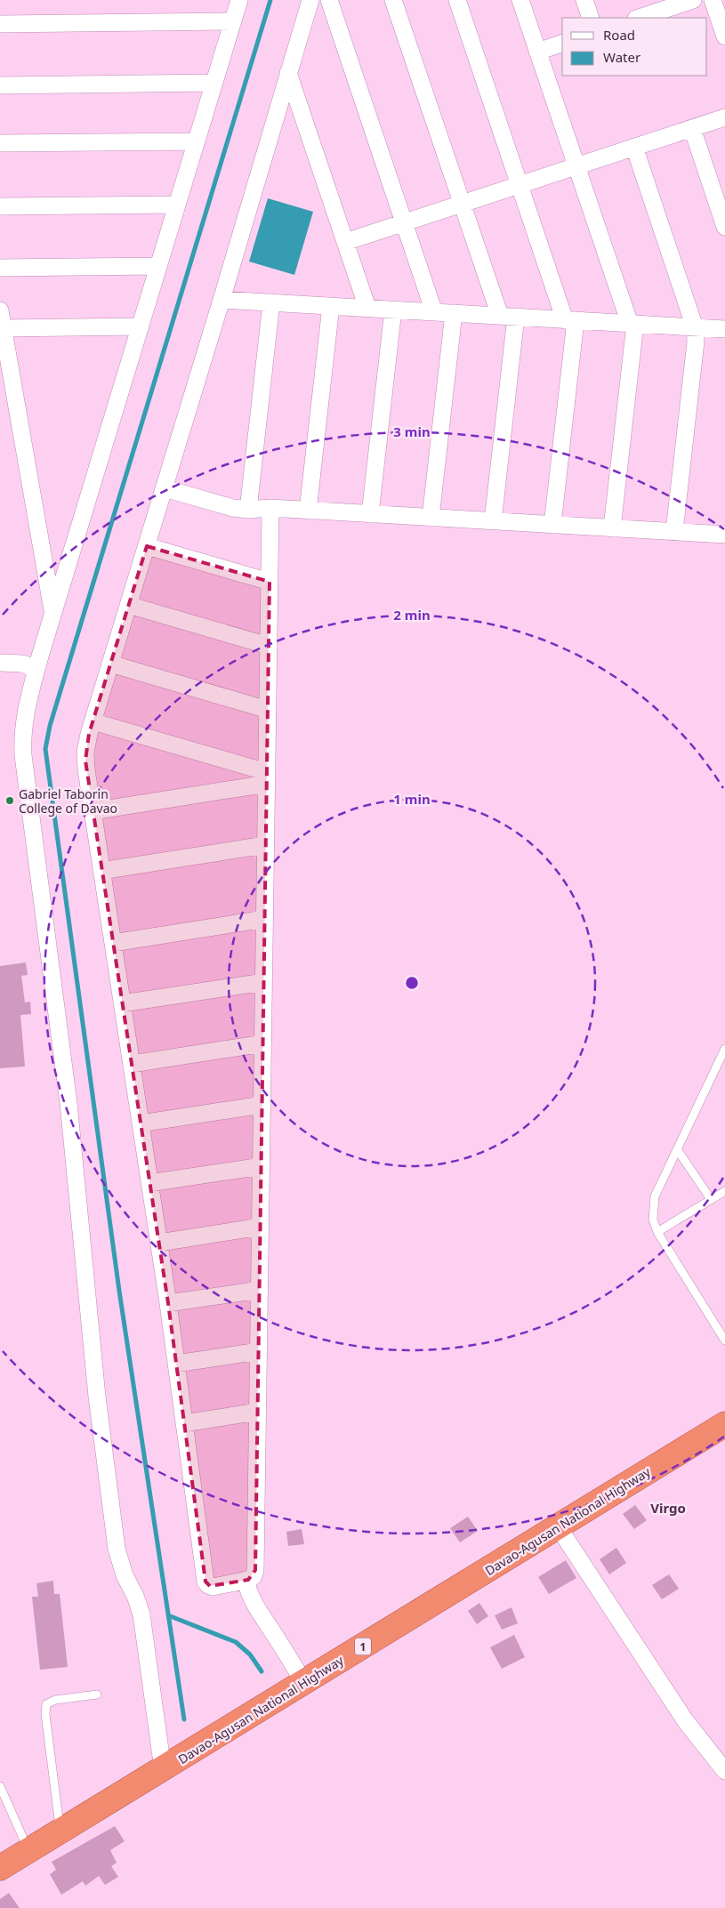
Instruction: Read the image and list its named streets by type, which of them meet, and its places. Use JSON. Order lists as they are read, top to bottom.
{
  "streets": {
    "highway": ["Davao-Agusan National Highway", "1"]
  },
  "districts": ["Virgo"],
  "places": ["Gabriel Taborin College of Davao"],
  "legend": ["Road", "Water"],
  "rings": ["3 min", "2 min", "1 min"]
}
